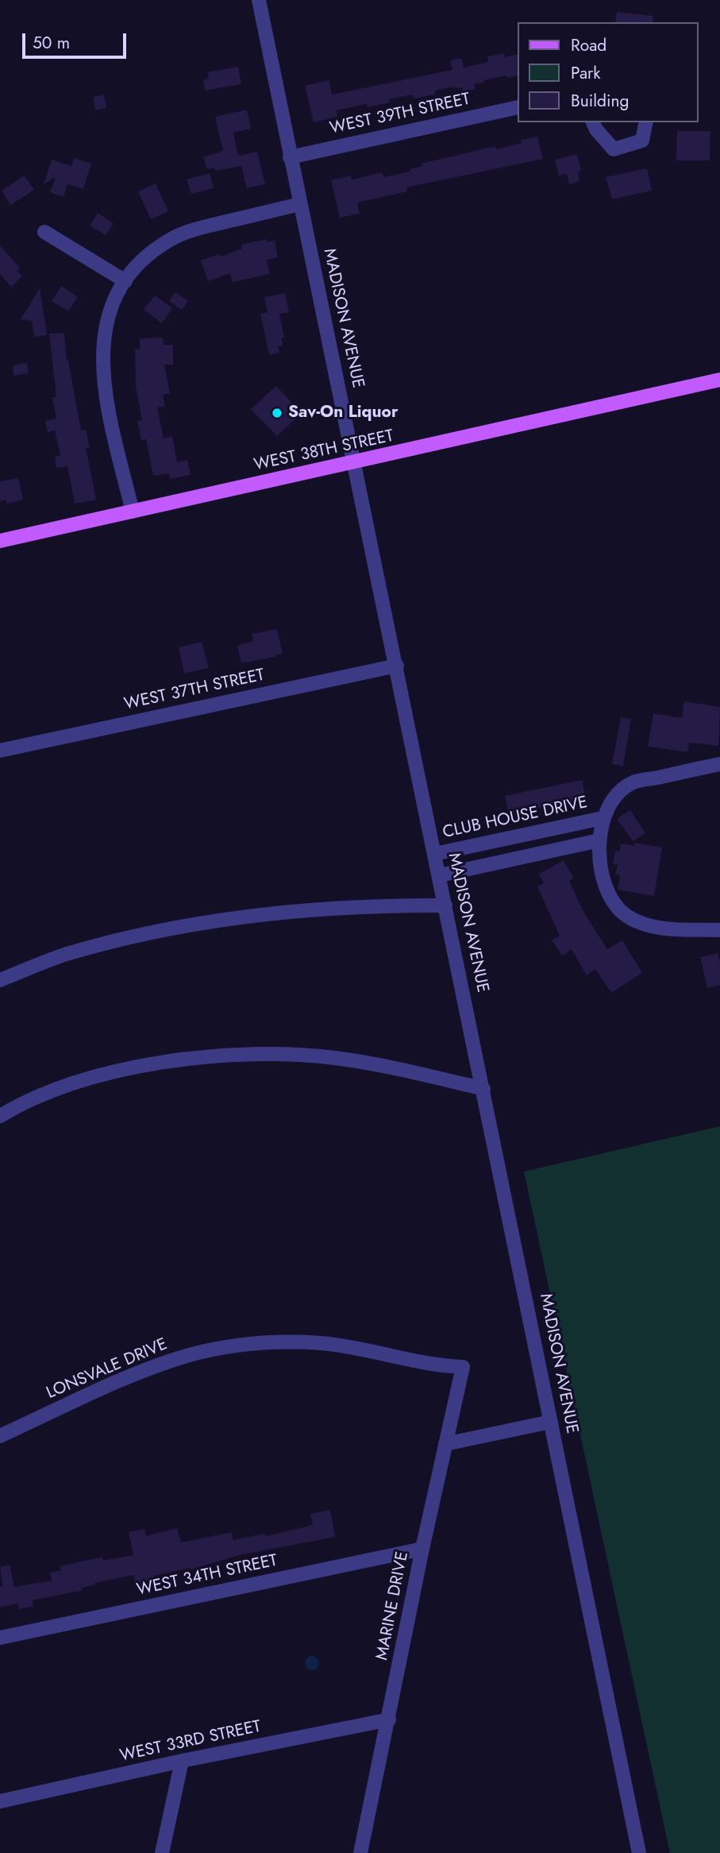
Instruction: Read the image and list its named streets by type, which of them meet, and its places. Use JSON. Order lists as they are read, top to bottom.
{
  "streets": {
    "main road": ["WEST 38TH STREET"],
    "street": [
      "WEST 39TH STREET",
      "MADISON AVENUE",
      "WEST 37TH STREET",
      "CLUB HOUSE DRIVE",
      "LONSVALE DRIVE",
      "WEST 34TH STREET",
      "MARINE DRIVE",
      "WEST 33RD STREET"
    ]
  },
  "crossings": [
    ["WEST 39TH STREET", "MADISON AVENUE"],
    ["MADISON AVENUE", "WEST 38TH STREET"],
    ["MADISON AVENUE", "WEST 37TH STREET"],
    ["MADISON AVENUE", "CLUB HOUSE DRIVE"],
    ["LONSVALE DRIVE", "MARINE DRIVE"],
    ["WEST 34TH STREET", "MARINE DRIVE"],
    ["MARINE DRIVE", "WEST 33RD STREET"]
  ],
  "places": ["Sav-On Liquor"],
  "legend": ["Road", "Park", "Building"],
  "scale_bar": "50 m"
}
